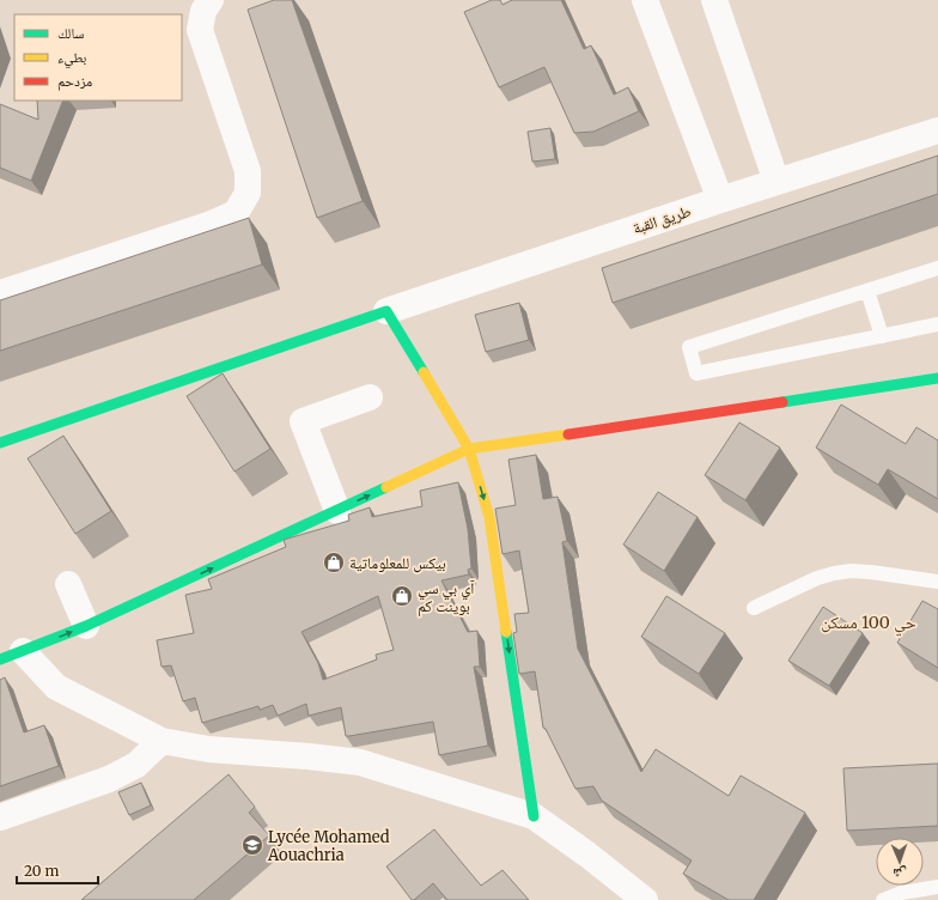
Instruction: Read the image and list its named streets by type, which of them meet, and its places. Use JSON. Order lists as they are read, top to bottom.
{
  "streets": {
    "street": ["طريق القبة"]
  },
  "districts": ["حي 100 مسكن"],
  "places": {
    "shop": ["بيكس للمعلوماتية", "آي بي سي بوينت كم"],
    "school or university": ["Lycée Mohamed Aouachria"]
  },
  "legend": ["سالك", "بطيء", "مزدحم"],
  "scale_bar": "20 m",
  "north": "bottom"
}
